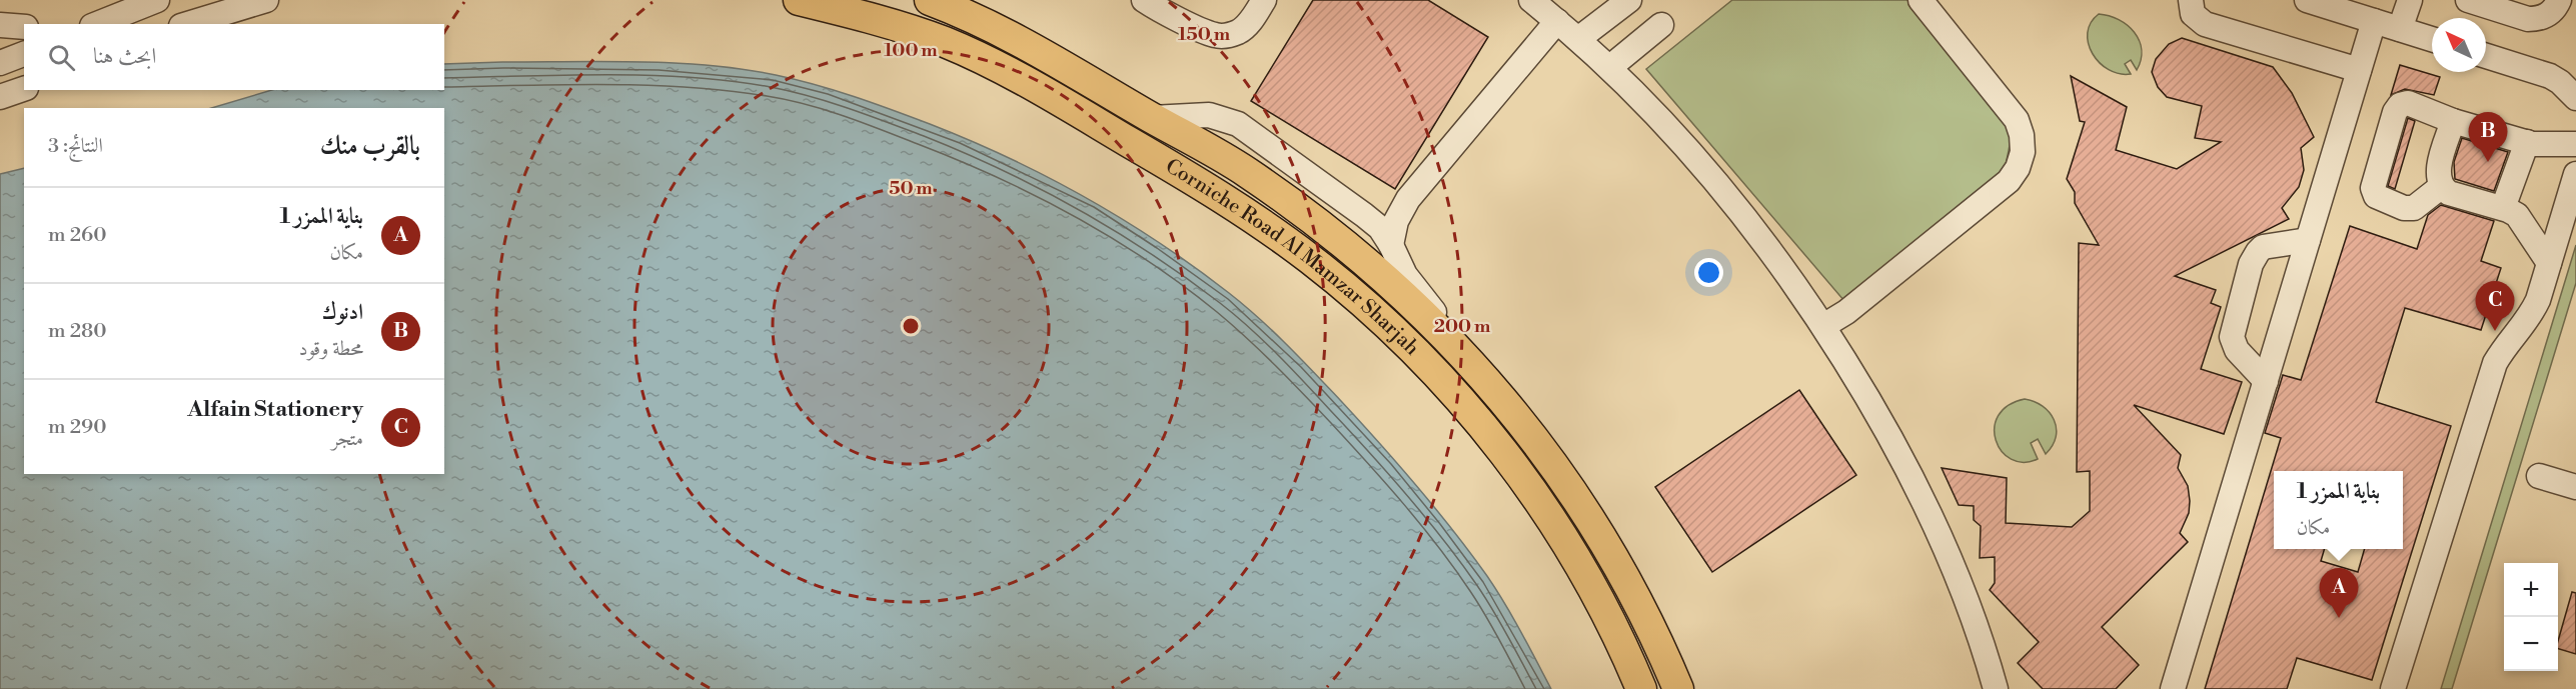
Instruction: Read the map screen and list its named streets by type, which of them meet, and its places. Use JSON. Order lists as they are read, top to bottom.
{
  "streets": {
    "main road": ["Corniche Road Al Mamzar Sharjah"]
  },
  "north": "top left",
  "page": {
    "search": "ابحث هنا",
    "heading": ["بالقرب منك", "النتائج: 3"],
    "pins": ["B", "C", "A"],
    "list": [
      {
        "mark": "A",
        "name": "بناية الممزر 1",
        "note": "مكان",
        "value": "260 m"
      },
      {
        "mark": "B",
        "name": "ادنوك",
        "note": "محطة وقود",
        "value": "280 m"
      },
      {
        "mark": "C",
        "name": "Alfain Stationery",
        "note": "متجر",
        "value": "290 m"
      }
    ],
    "popup": ["بناية الممزر 1", "مكان"],
    "map_buttons": ["+", "−"]
  },
  "rings": [
    "150 m",
    "100 m",
    "50 m",
    "200 m"
  ]
}
